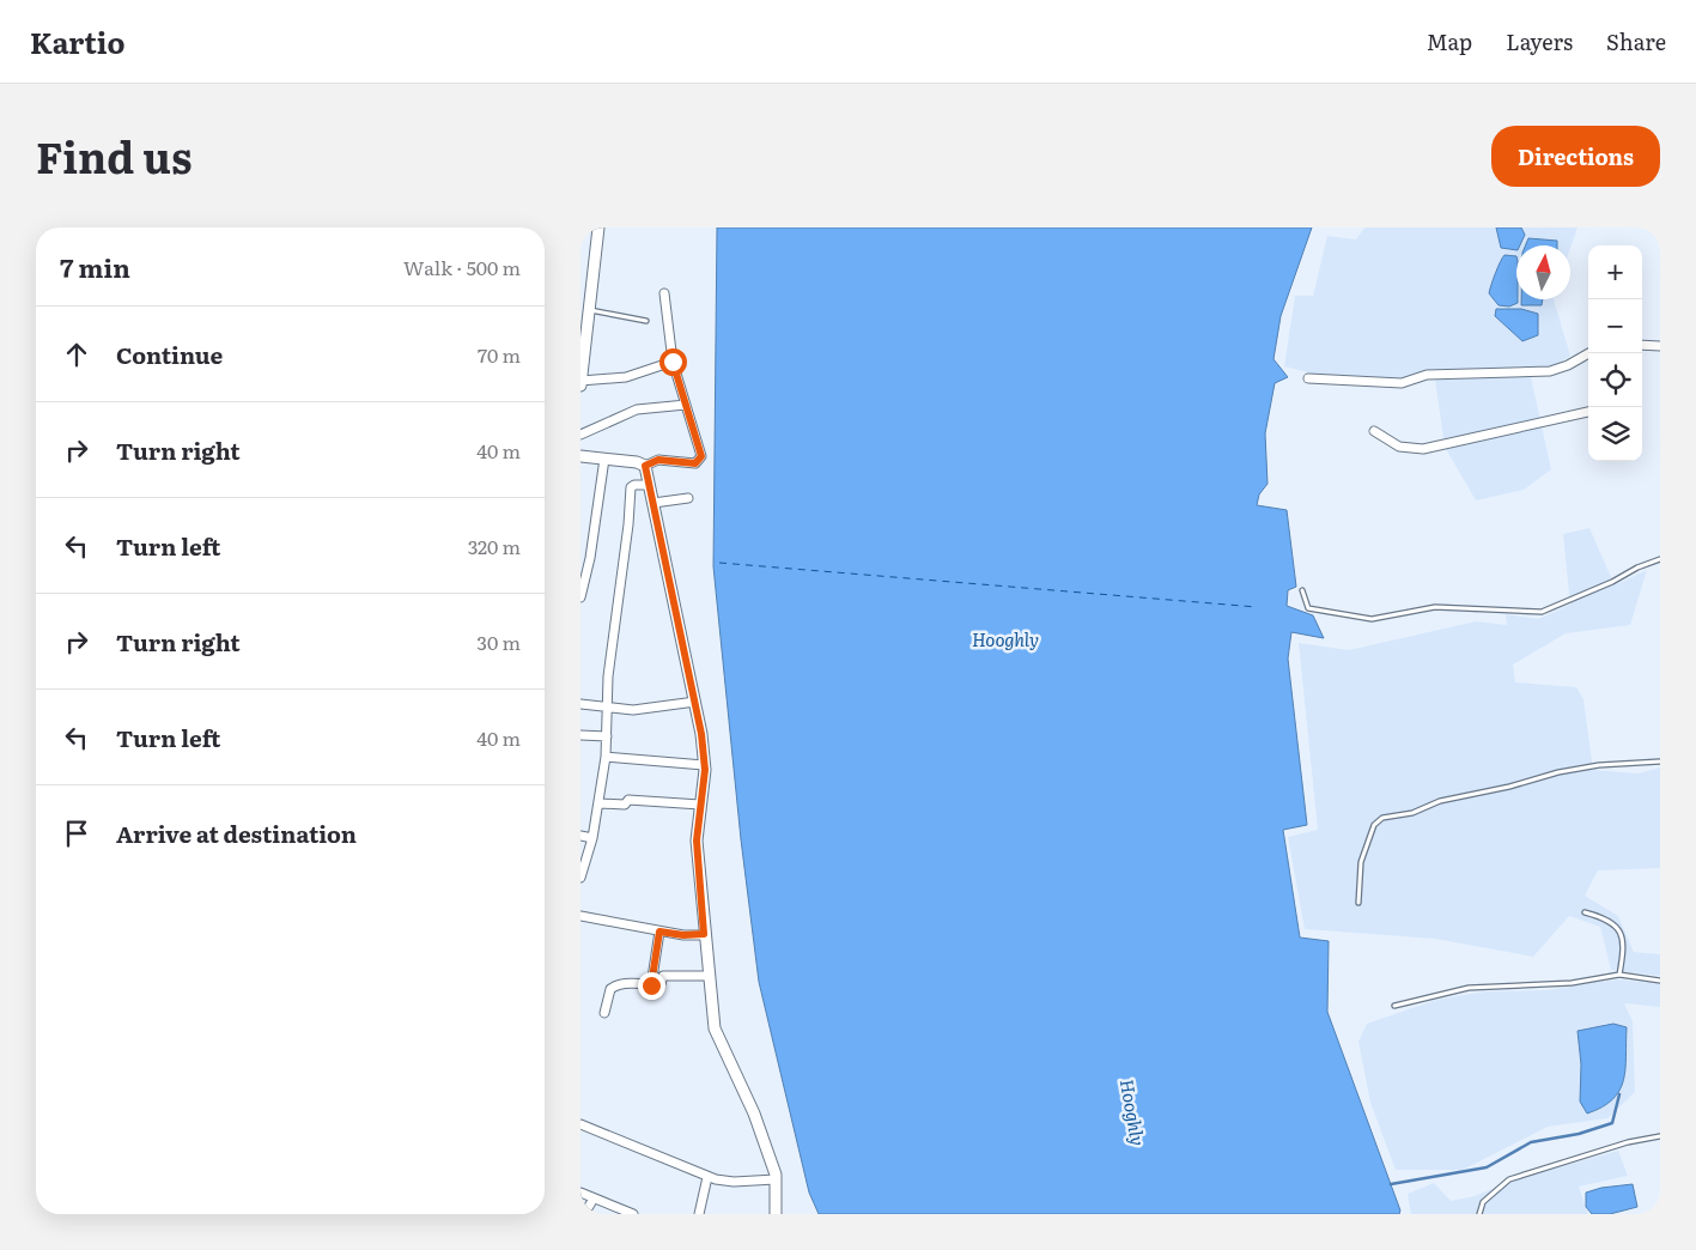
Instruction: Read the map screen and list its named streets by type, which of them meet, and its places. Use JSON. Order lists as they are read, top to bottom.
{
  "water": ["Hooghly"],
  "north": "top",
  "page": {
    "header": "Kartio",
    "nav": ["Map", "Layers", "Share"],
    "title": "Find us",
    "buttons": "Directions",
    "heading": ["7 min", "Walk · 500 m"],
    "map_buttons": ["+", "−"],
    "list": [
      ["Continue", "70 m"],
      ["Turn right", "40 m"],
      ["Turn left", "320 m"],
      ["Turn right", "30 m"],
      ["Turn left", "40 m"],
      "Arrive at destination"
    ]
  }
}
